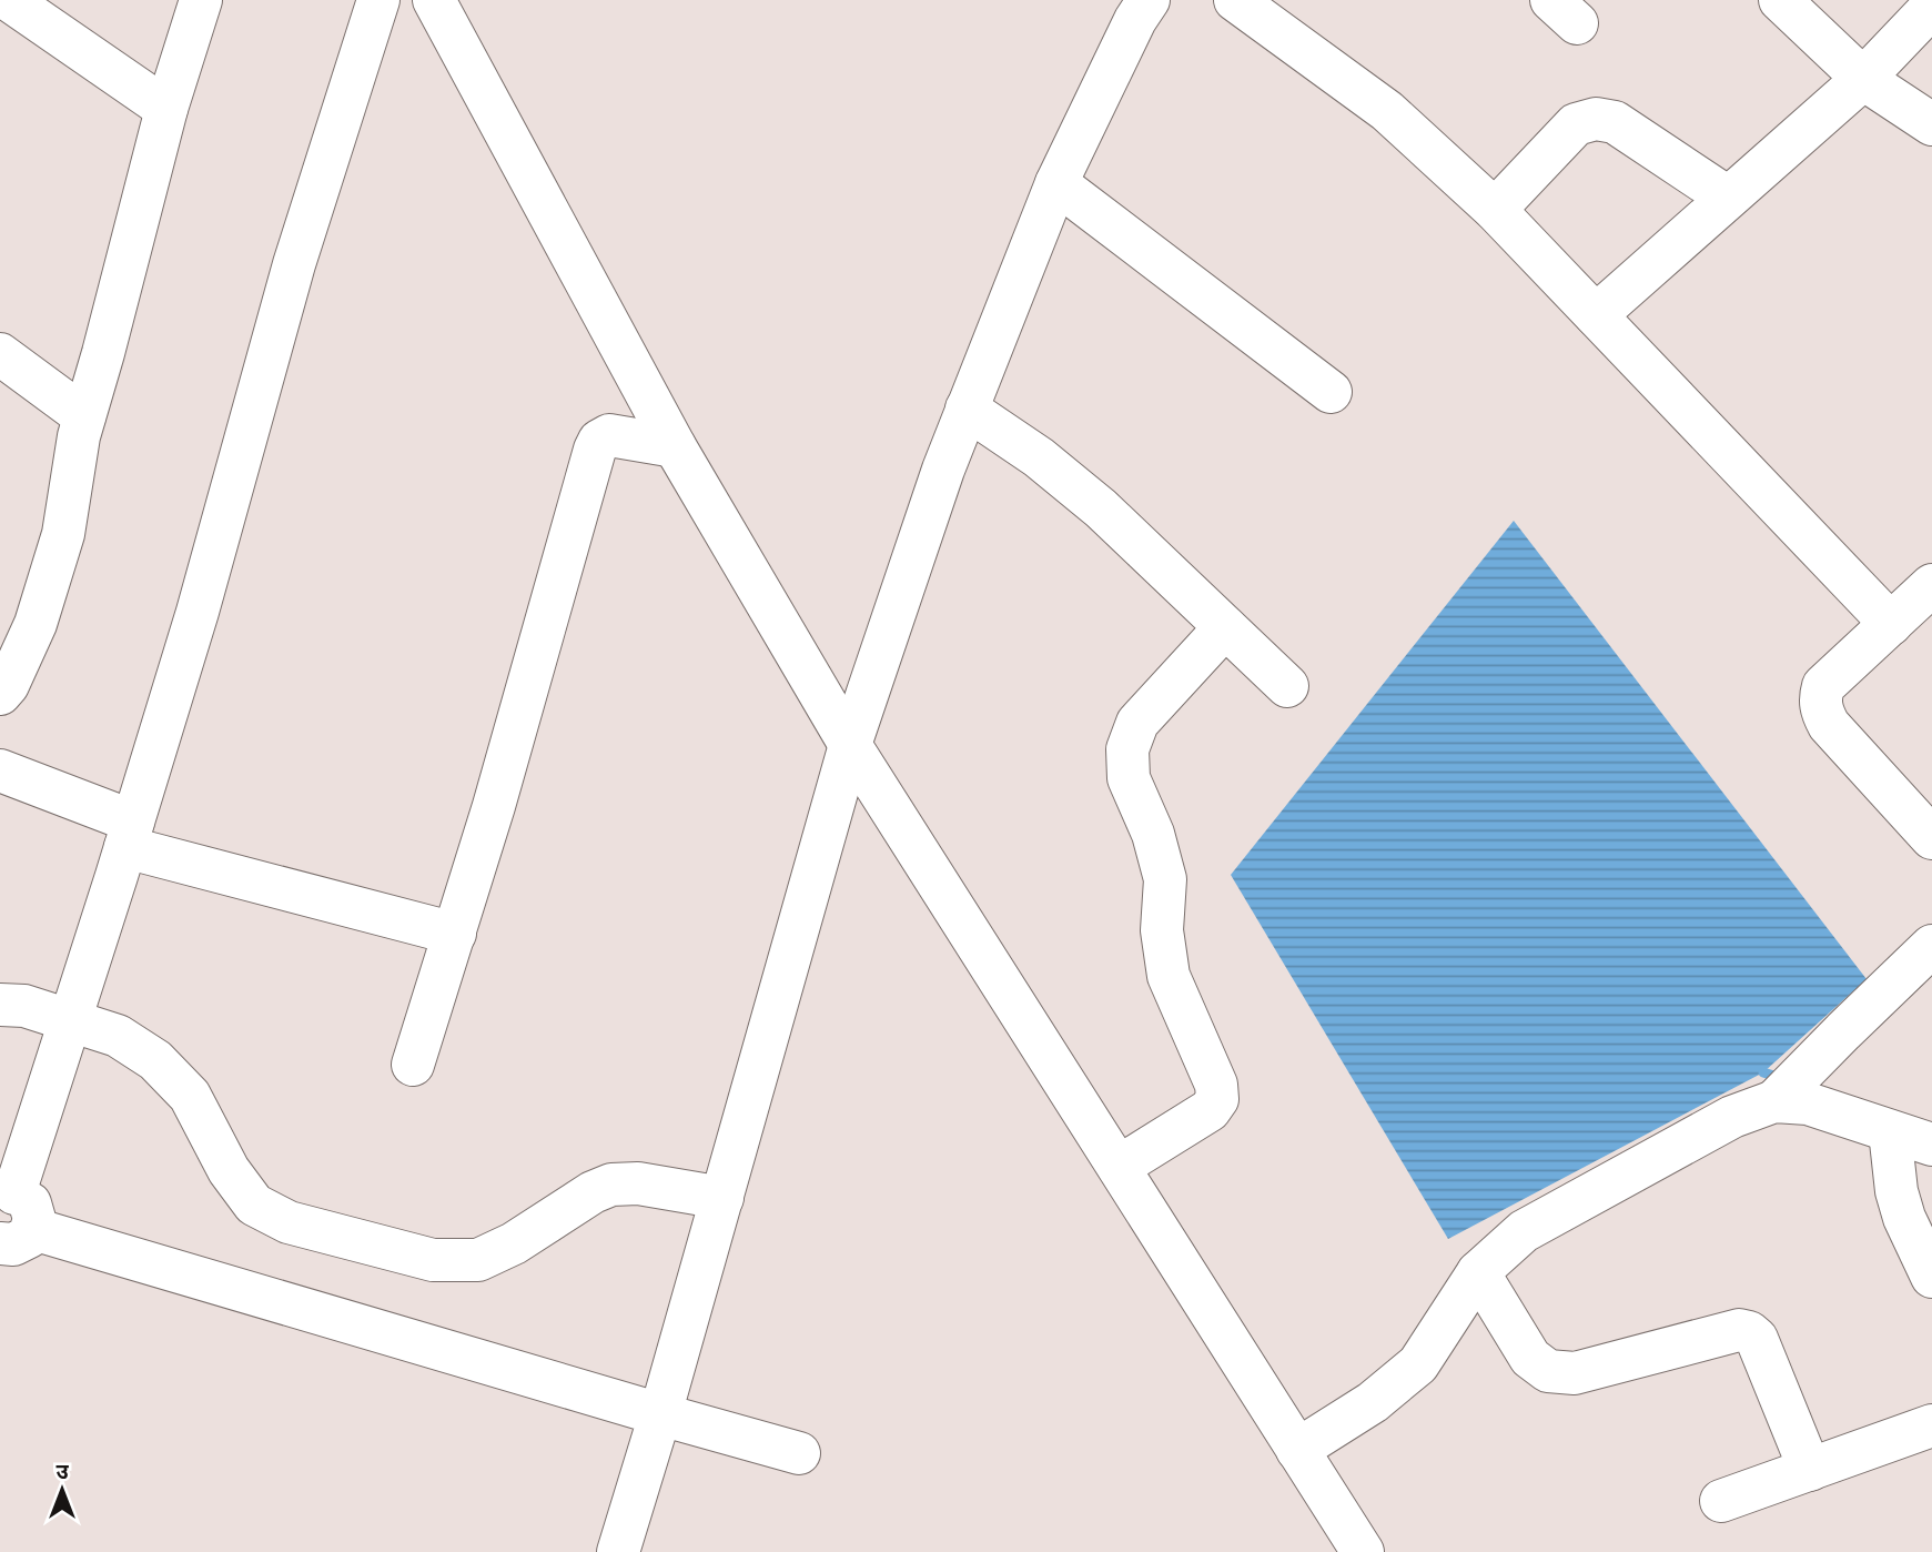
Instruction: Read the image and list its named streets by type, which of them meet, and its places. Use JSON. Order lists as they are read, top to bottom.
{
  "north": "top"
}
